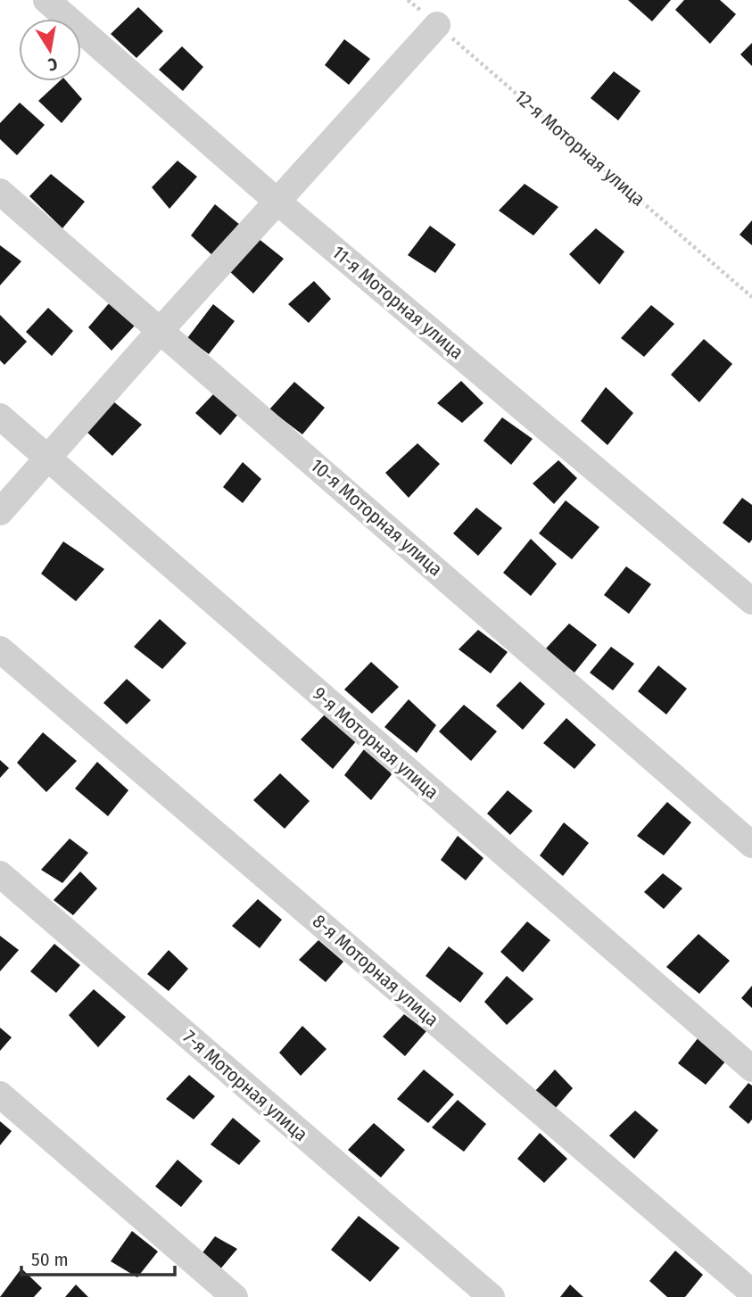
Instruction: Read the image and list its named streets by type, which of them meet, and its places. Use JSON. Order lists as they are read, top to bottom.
{
  "streets": {
    "street": [
      "11-я Моторная улица",
      "10-я Моторная улица",
      "9-я Моторная улица",
      "8-я Моторная улица",
      "7-я Моторная улица"
    ],
    "path": ["12-я Моторная улица"]
  },
  "scale_bar": "50 m",
  "north": "bottom"
}
